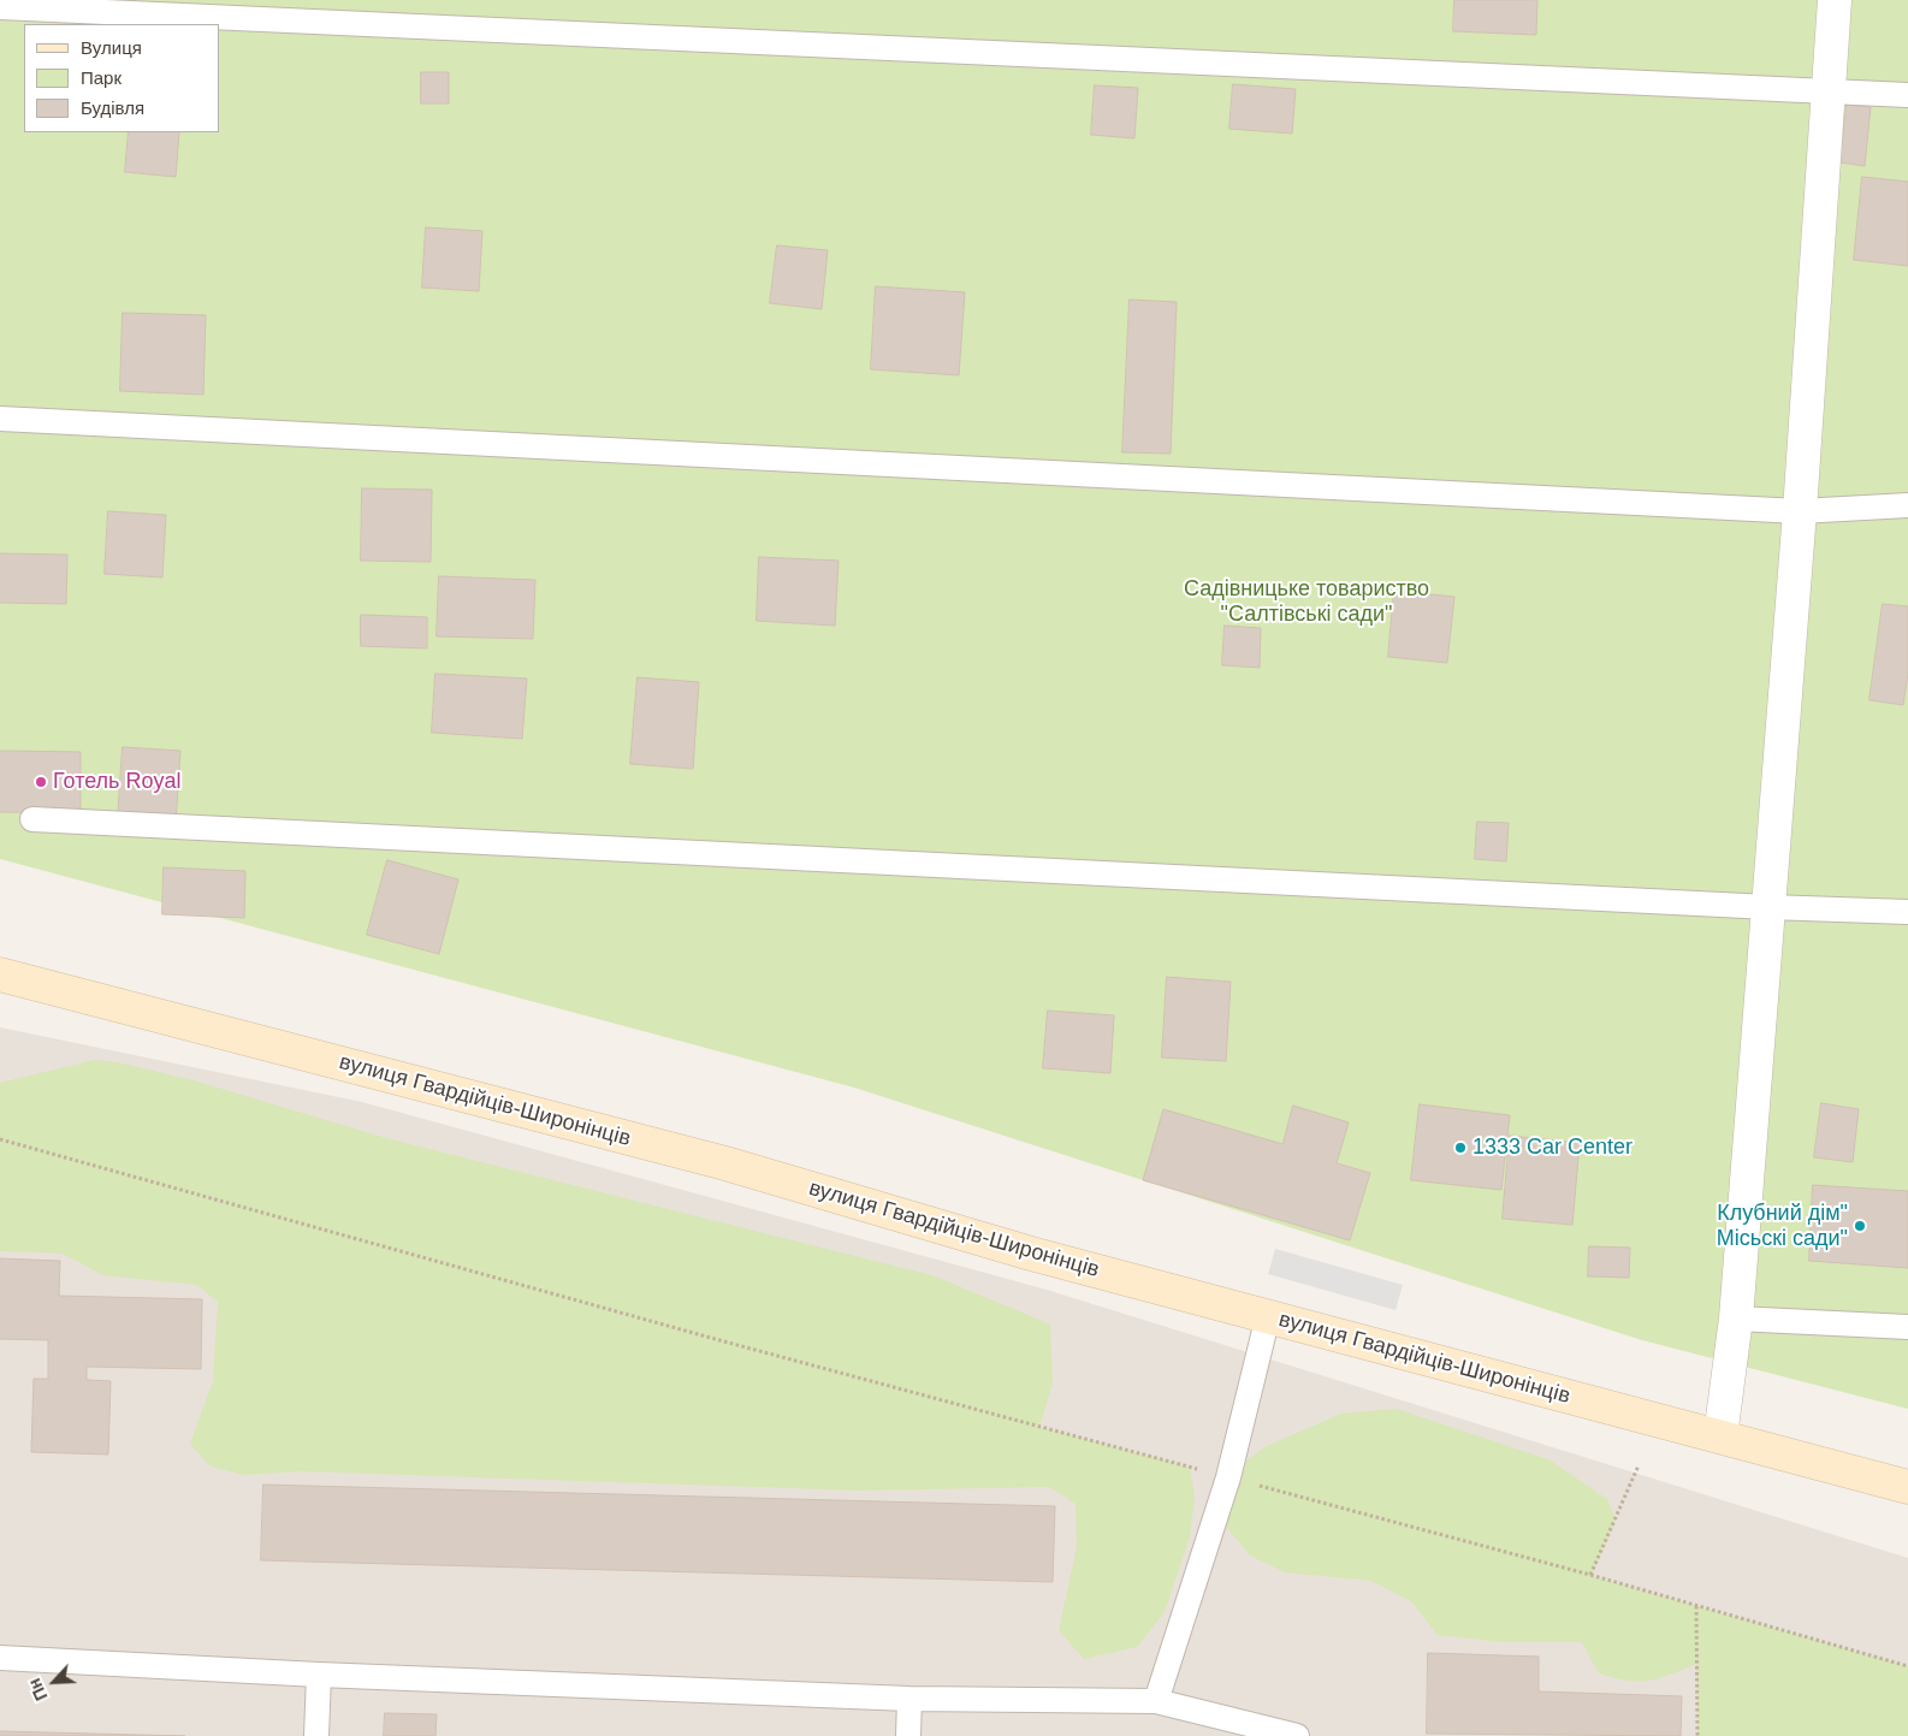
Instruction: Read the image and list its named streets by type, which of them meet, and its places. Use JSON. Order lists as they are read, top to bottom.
{
  "streets": {
    "main road": ["вулиця Гвардійців-Широнінців"]
  },
  "parks": ["Садівницьке товариство \"Салтівські сади\""],
  "places": ["Готель Royal", "1333 Car Center", "Клубний дім\" Місьскі сади\""],
  "legend": ["Вулиця", "Парк", "Будівля"],
  "north": "bottom left"
}
